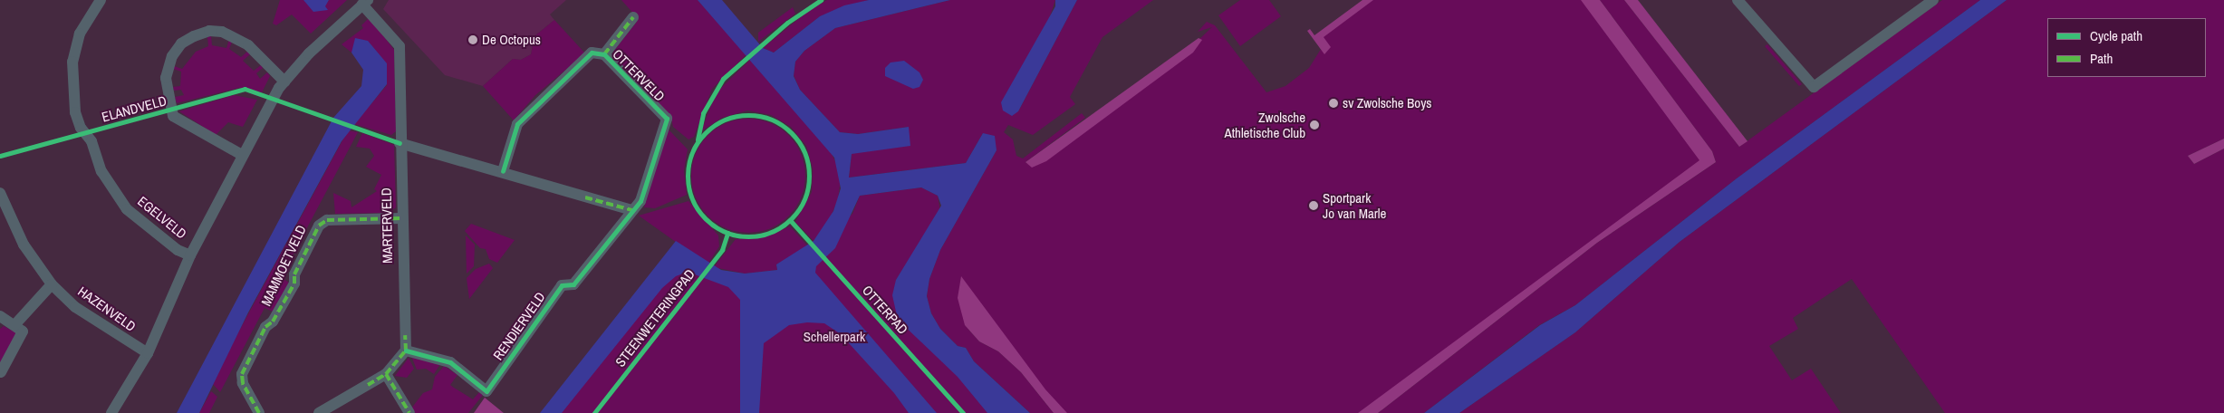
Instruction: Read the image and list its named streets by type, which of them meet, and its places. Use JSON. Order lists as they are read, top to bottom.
{
  "streets": {
    "street": [
      "OTTERVELD",
      "ELANDVELD",
      "EGELVELD",
      "MARTERVELD",
      "MAMMOETVELD",
      "HAZENVELD",
      "RENDIERVELD"
    ],
    "cycle path": ["OTTERPAD", "STEENWETERINGPAD"]
  },
  "crossings": [
    ["OTTERVELD", "RENDIERVELD"],
    ["MARTERVELD", "MAMMOETVELD"],
    ["MARTERVELD", "RENDIERVELD"]
  ],
  "parks": ["Schellerpark"],
  "places": [
    "De Octopus",
    "sv Zwolsche Boys",
    "Zwolsche Athletische Club",
    "Sportpark Jo van Marle"
  ],
  "legend": ["Cycle path", "Path"]
}
